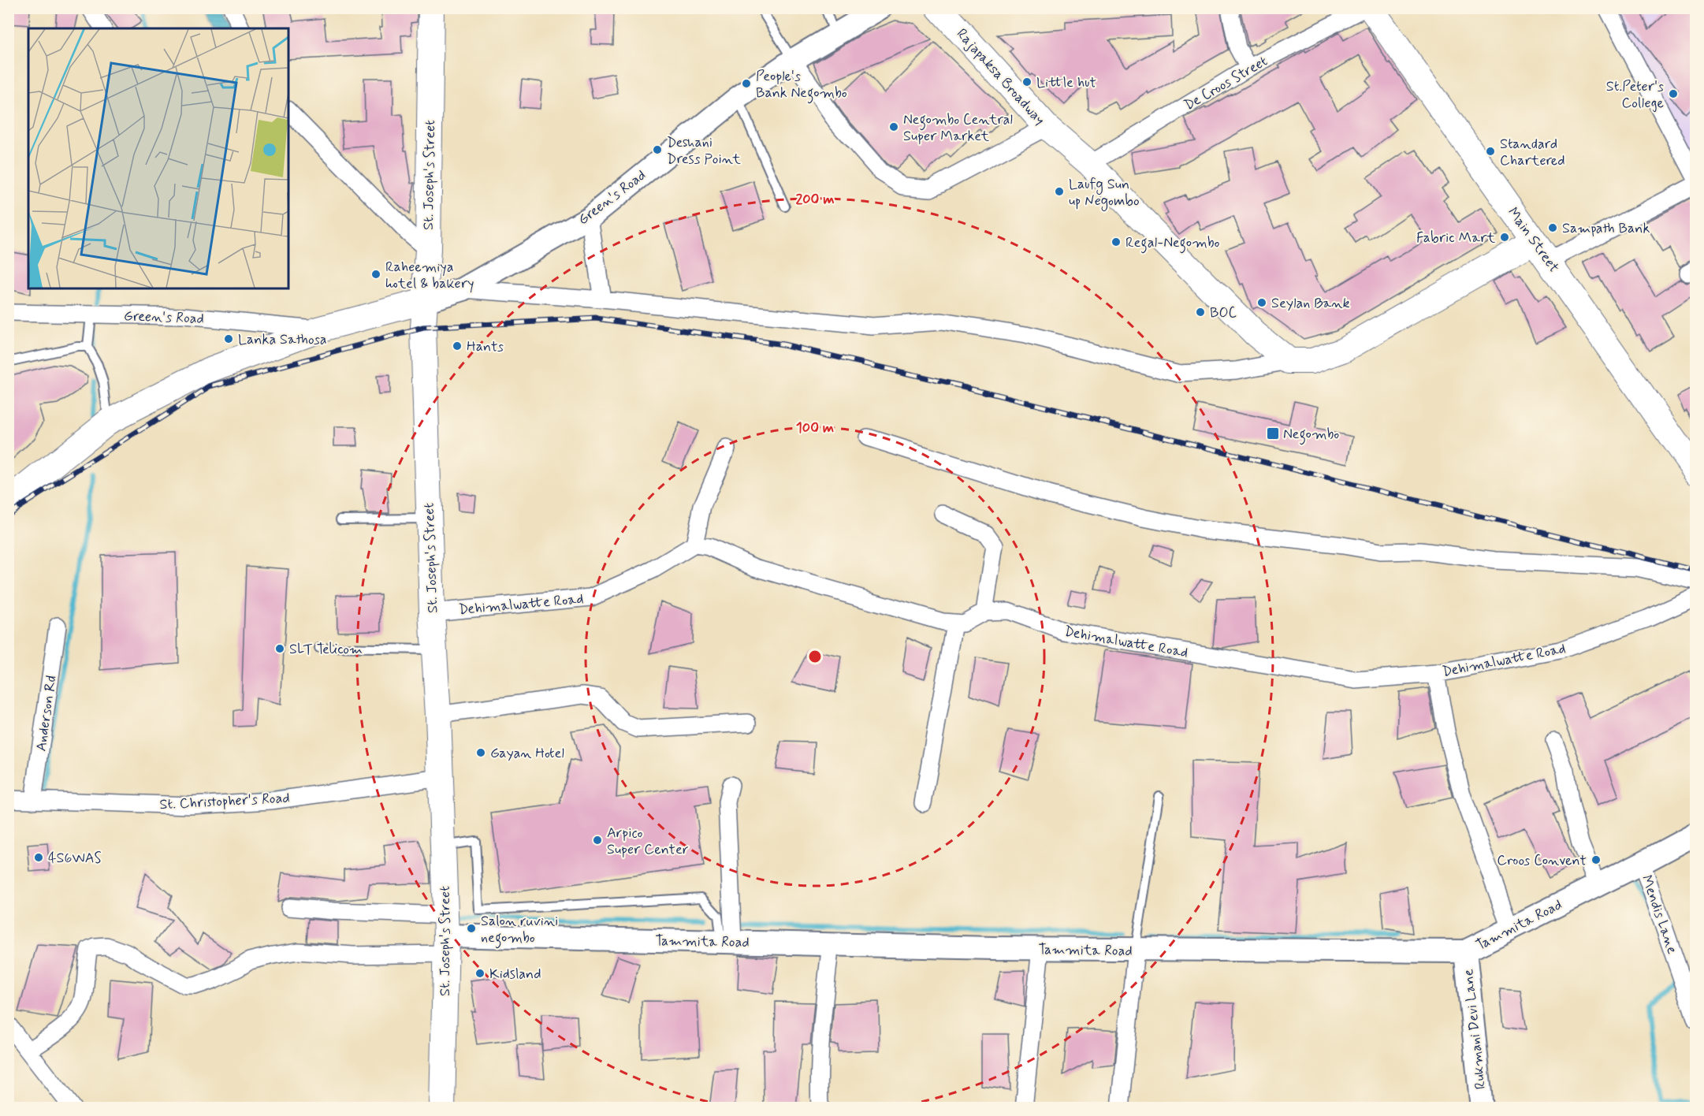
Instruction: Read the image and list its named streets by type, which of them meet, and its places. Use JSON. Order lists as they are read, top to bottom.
{
  "streets": {
    "main road": ["Rajapaksa Broadway", "St. Joseph's Street", "Main Street"],
    "street": [
      "De Croos Street",
      "Green's Road",
      "Dehimalwatte Road",
      "Anderson Rd",
      "St. Christopher's Road",
      "Mendis Lane",
      "Tammita Road",
      "Rukmani Devi Lane"
    ]
  },
  "crossings": [
    ["Rajapaksa Broadway", "De Croos Street"],
    ["St. Joseph's Street", "Green's Road"],
    ["St. Joseph's Street", "Dehimalwatte Road"],
    ["St. Joseph's Street", "St. Christopher's Road"],
    ["St. Joseph's Street", "Tammita Road"],
    ["Anderson Rd", "St. Christopher's Road"],
    ["Mendis Lane", "Tammita Road"],
    ["Tammita Road", "Rukmani Devi Lane"]
  ],
  "places": {
    "other": [
      "Little hut",
      "People's Bank Negombo",
      "St.Peter's College",
      "Negombo Central Super Market",
      "Deshani Dress Point",
      "Standard Chartered",
      "Laufg Sun up Negombo",
      "Sampath Bank",
      "Fabric Mart",
      "Regal-Negombo",
      "Raheemiya hotel & bakery",
      "Seylan Bank",
      "BOC",
      "Lanka Sathosa",
      "Hants",
      "SLT Telicom",
      "Gayan Hotel",
      "Arpico Super Center",
      "4S6WAS",
      "Croos Convent",
      "Salon ruvini negombo",
      "Kidsland"
    ],
    "transit": ["Negombo"]
  },
  "rings": ["200 m", "100 m"]
}
